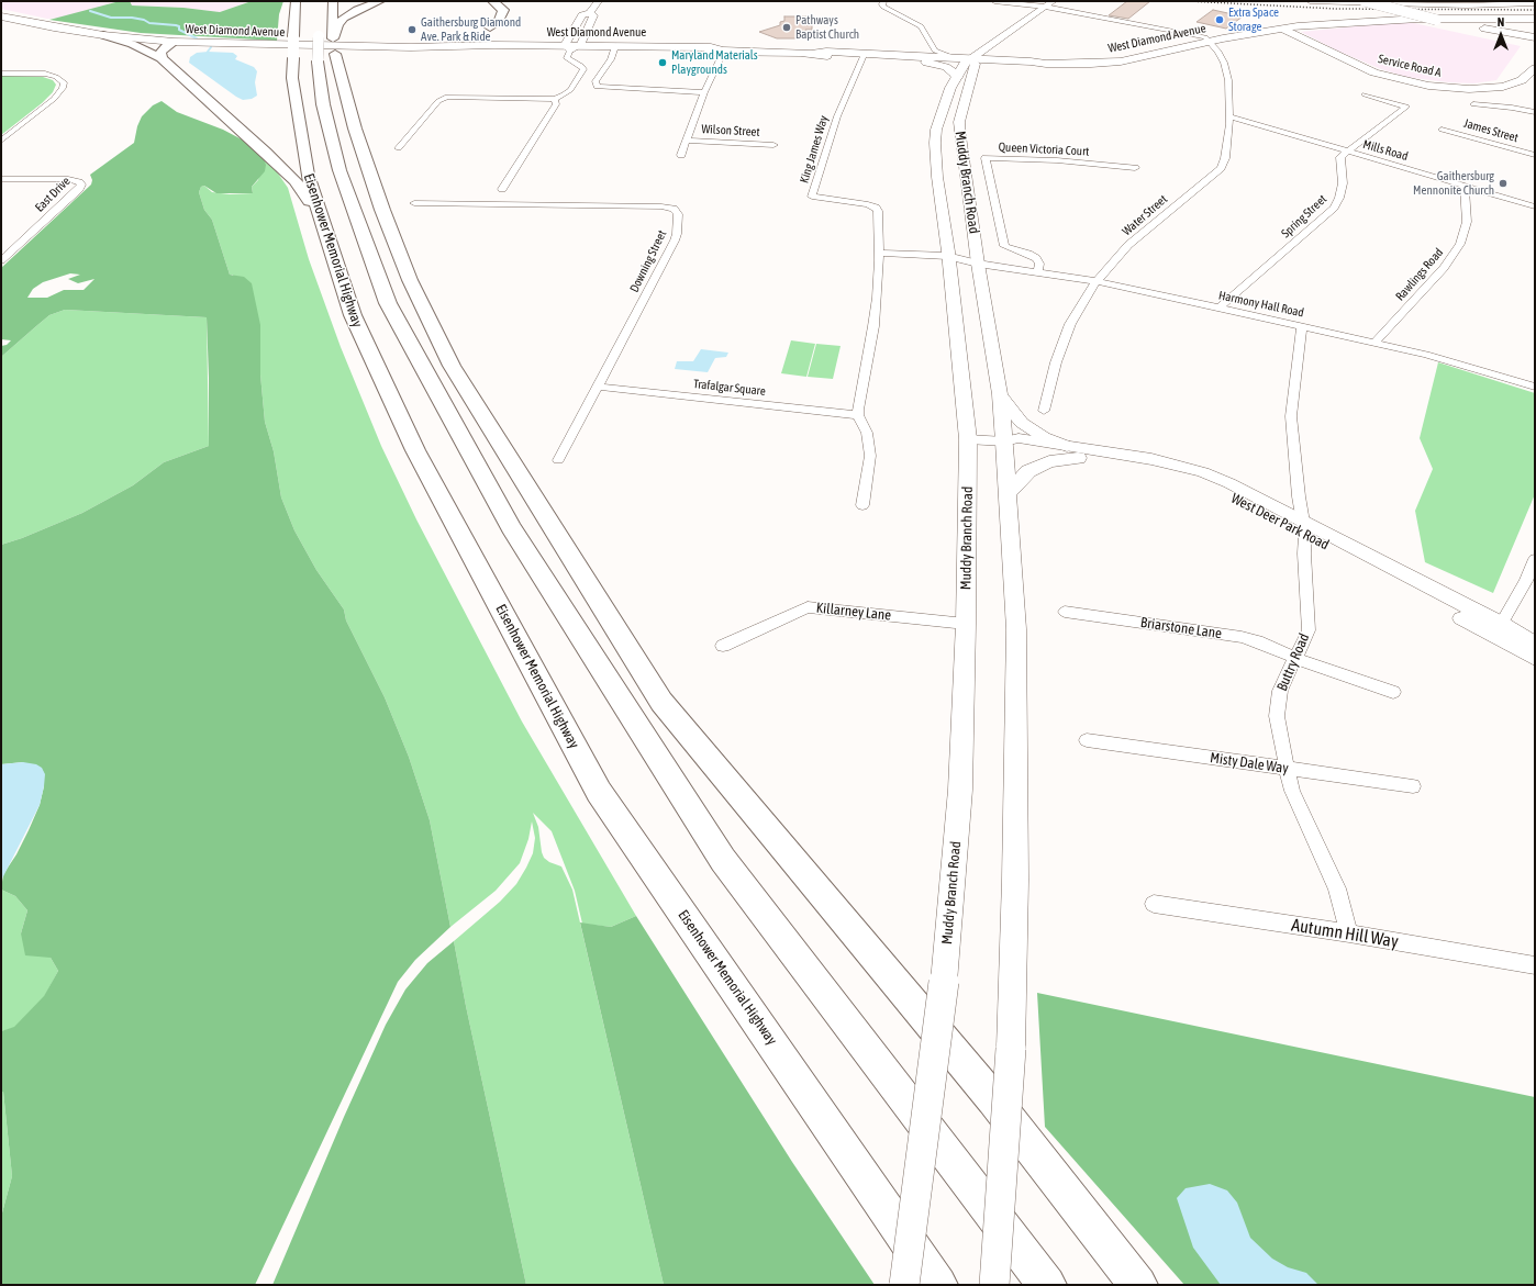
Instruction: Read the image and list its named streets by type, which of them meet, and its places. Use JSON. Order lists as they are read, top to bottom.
{
  "streets": {
    "highway": ["Eisenhower Memorial Highway"],
    "main road": ["West Diamond Avenue", "Service Road A", "Muddy Branch Road"],
    "street": [
      "Wilson Street",
      "James Street",
      "King James Way",
      "Queen Victoria Court",
      "Mills Road",
      "East Drive",
      "Water Street",
      "Spring Street",
      "Downing Street",
      "Rawlings Road",
      "Harmony Hall Road",
      "Trafalgar Square",
      "West Deer Park Road",
      "Killarney Lane",
      "Briarstone Lane",
      "Buttry Road",
      "Misty Dale Way",
      "Autumn Hill Way"
    ]
  },
  "crossings": [
    ["West Diamond Avenue", "Service Road A"],
    ["West Diamond Avenue", "King James Way"],
    ["West Diamond Avenue", "Muddy Branch Road"],
    ["West Diamond Avenue", "Water Street"],
    ["King James Way", "Trafalgar Square"],
    ["Queen Victoria Court", "Harmony Hall Road"],
    ["Mills Road", "Water Street"],
    ["Mills Road", "Spring Street"],
    ["Mills Road", "Rawlings Road"],
    ["Muddy Branch Road", "Harmony Hall Road"],
    ["Muddy Branch Road", "West Deer Park Road"],
    ["Muddy Branch Road", "Killarney Lane"],
    ["Water Street", "Harmony Hall Road"],
    ["Spring Street", "Harmony Hall Road"],
    ["Downing Street", "Trafalgar Square"],
    ["Rawlings Road", "Harmony Hall Road"],
    ["Harmony Hall Road", "Buttry Road"],
    ["West Deer Park Road", "Buttry Road"],
    ["Briarstone Lane", "Buttry Road"],
    ["Buttry Road", "Misty Dale Way"],
    ["Buttry Road", "Autumn Hill Way"]
  ],
  "places": [
    "Extra Space Storage",
    "Pathways Baptist Church",
    "Gaithersburg Diamond Ave. Park & Ride",
    "Maryland Materials Playgrounds",
    "Gaithersburg Mennonite Church"
  ],
  "north": "top"
}
